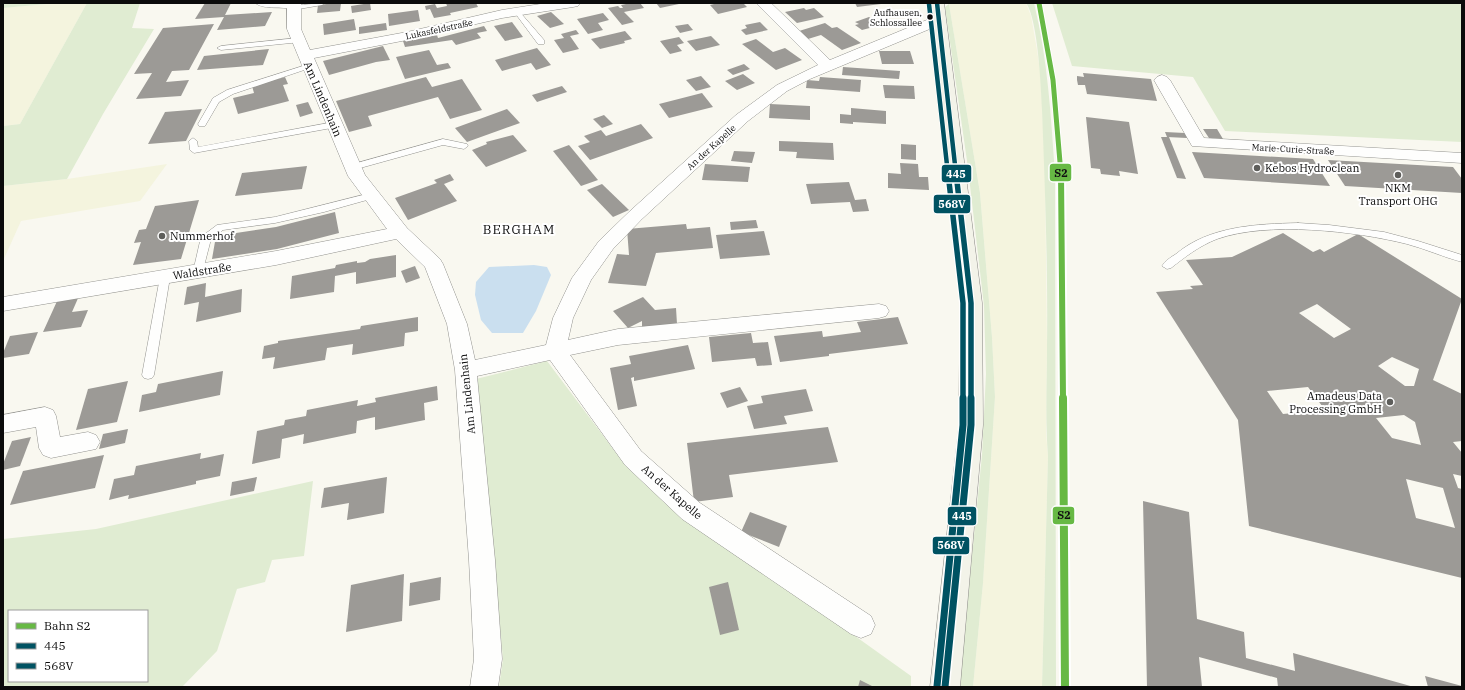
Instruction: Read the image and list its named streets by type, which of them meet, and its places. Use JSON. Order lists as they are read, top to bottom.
{
  "streets": {
    "street": [
      "Lukasfeldstraße",
      "Am Lindenhain",
      "An der Kapelle",
      "Marie-Curie-Straße",
      "Waldstraße"
    ]
  },
  "crossings": [
    ["Lukasfeldstraße", "Am Lindenhain"],
    ["Am Lindenhain", "Waldstraße"]
  ],
  "districts": ["BERGHAM"],
  "places": [
    "Aufhausen, Schlossallee",
    "Kebos Hydroclean",
    "NKM Transport OHG",
    "Nummerhof",
    "Amadeus Data Processing GmbH"
  ],
  "lines": ["rail line S2", "transit line 445", "transit line 568V"],
  "legend": ["Bahn S2", "445", "568V"]
}
